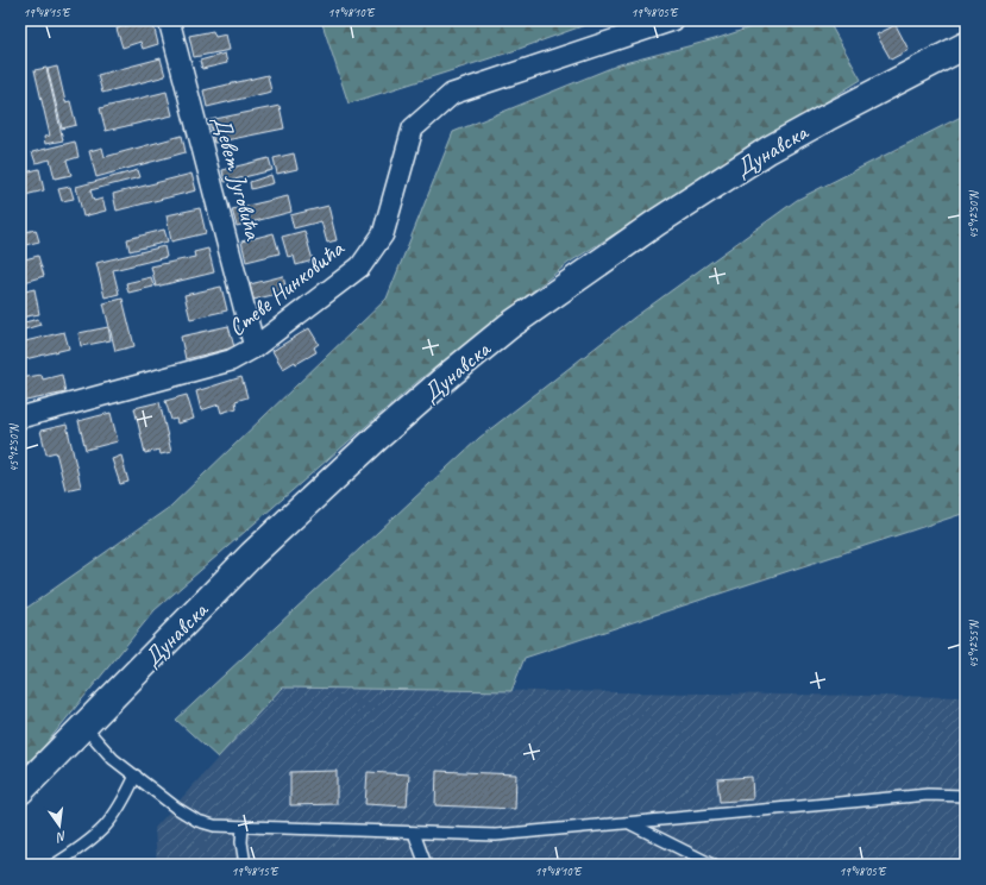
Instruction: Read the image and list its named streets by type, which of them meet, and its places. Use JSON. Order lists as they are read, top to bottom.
{
  "streets": {
    "main road": ["Дунавска"],
    "street": ["Девет Југовића", "Стеве Нинковића"]
  },
  "crossings": [
    ["Девет Југовића", "Стеве Нинковића"]
  ],
  "north": "bottom",
  "coordinates": [
    "19°48'15\"E",
    "19°48'10\"E",
    "19°48'05\"E",
    "45°12'50\"N",
    "45°12'55\"N"
  ]
}
